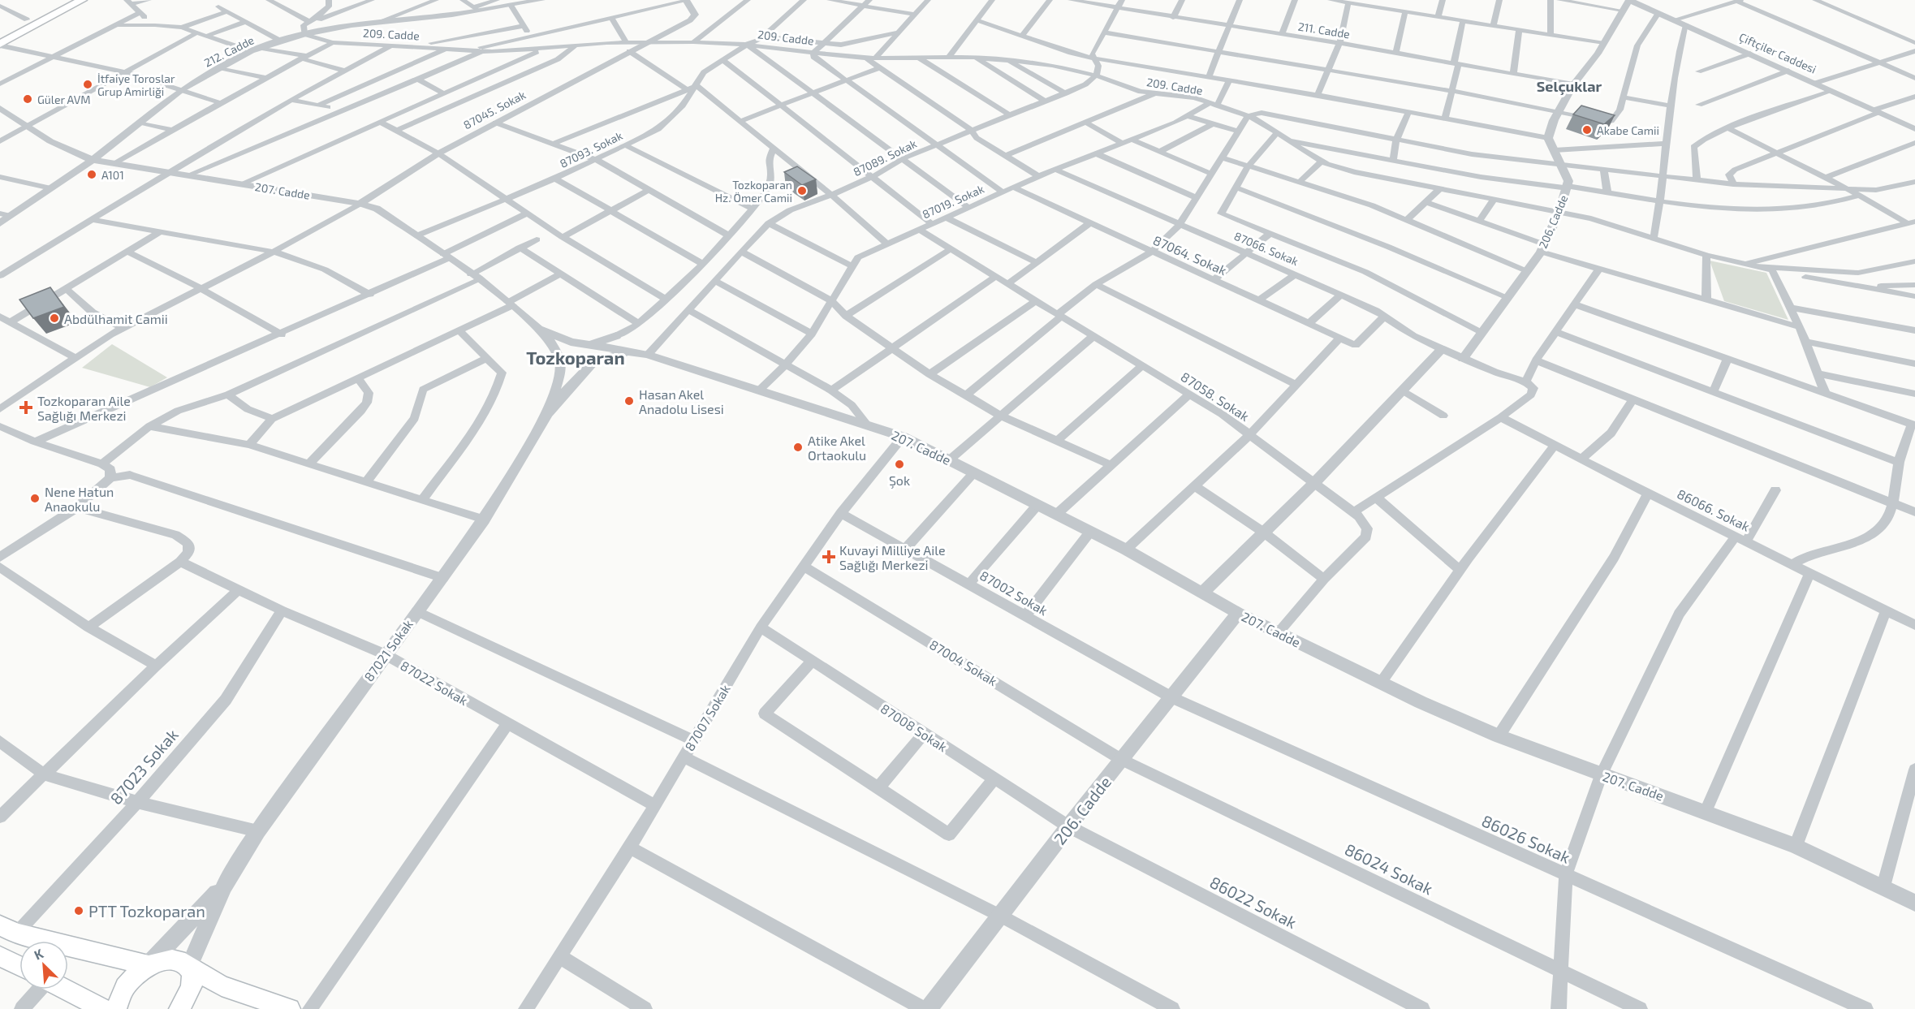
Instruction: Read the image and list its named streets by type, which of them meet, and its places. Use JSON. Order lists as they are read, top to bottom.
{
  "streets": {
    "street": [
      "211. Cadde",
      "209. Cadde",
      "212. Cadde",
      "Çiftçiler Caddesi",
      "87045. Sokak",
      "87093. Sokak",
      "87089. Sokak",
      "207. Cadde",
      "87019. Sokak",
      "206. Cadde",
      "87066. Sokak",
      "87064. Sokak",
      "87058. Sokak",
      "86066. Sokak",
      "87002 Sokak",
      "87021 Sokak",
      "87004 Sokak",
      "87022 Sokak",
      "87007 Sokak",
      "87008 Sokak",
      "87023 Sokak",
      "86026 Sokak",
      "86024 Sokak",
      "86022 Sokak"
    ]
  },
  "crossings": [
    ["209. Cadde", "212. Cadde"],
    ["209. Cadde", "87045. Sokak"],
    ["209. Cadde", "87093. Sokak"],
    ["209. Cadde", "87089. Sokak"],
    ["209. Cadde", "87019. Sokak"],
    ["209. Cadde", "206. Cadde"],
    ["212. Cadde", "207. Cadde"],
    ["87045. Sokak", "207. Cadde"],
    ["87093. Sokak", "207. Cadde"],
    ["87089. Sokak", "207. Cadde"],
    ["207. Cadde", "87019. Sokak"],
    ["207. Cadde", "206. Cadde"],
    ["207. Cadde", "87058. Sokak"],
    ["207. Cadde", "87007 Sokak"],
    ["87019. Sokak", "87066. Sokak"],
    ["87019. Sokak", "87064. Sokak"],
    ["87019. Sokak", "87058. Sokak"],
    ["206. Cadde", "87066. Sokak"],
    ["206. Cadde", "87002 Sokak"],
    ["206. Cadde", "87004 Sokak"],
    ["206. Cadde", "87008 Sokak"],
    ["206. Cadde", "86026 Sokak"],
    ["206. Cadde", "86024 Sokak"],
    ["206. Cadde", "86022 Sokak"],
    ["87066. Sokak", "87064. Sokak"],
    ["87002 Sokak", "87007 Sokak"],
    ["87002 Sokak", "86026 Sokak"],
    ["87021 Sokak", "87022 Sokak"],
    ["87004 Sokak", "87007 Sokak"],
    ["87004 Sokak", "86024 Sokak"],
    ["87022 Sokak", "87007 Sokak"],
    ["87022 Sokak", "87023 Sokak"],
    ["87007 Sokak", "87008 Sokak"],
    ["87008 Sokak", "86022 Sokak"]
  ],
  "districts": ["Selçuklar", "Tozkoparan"],
  "places": {
    "other": [
      "İtfaiye Toroslar Grup Amirliği",
      "Güler AVM",
      "Akabe Camii",
      "A101",
      "Tozkoparan Hz. Ömer Camii",
      "Abdülhamit Camii",
      "Hasan Akel Anadolu Lisesi",
      "Atike Akel Ortaokulu",
      "Şok",
      "Nene Hatun Anaokulu",
      "PTT Tozkoparan"
    ],
    "health": ["Tozkoparan Aile Sağlığı Merkezi", "Kuvayi Milliye Aile Sağlığı Merkezi"]
  },
  "north": "top left"
}
